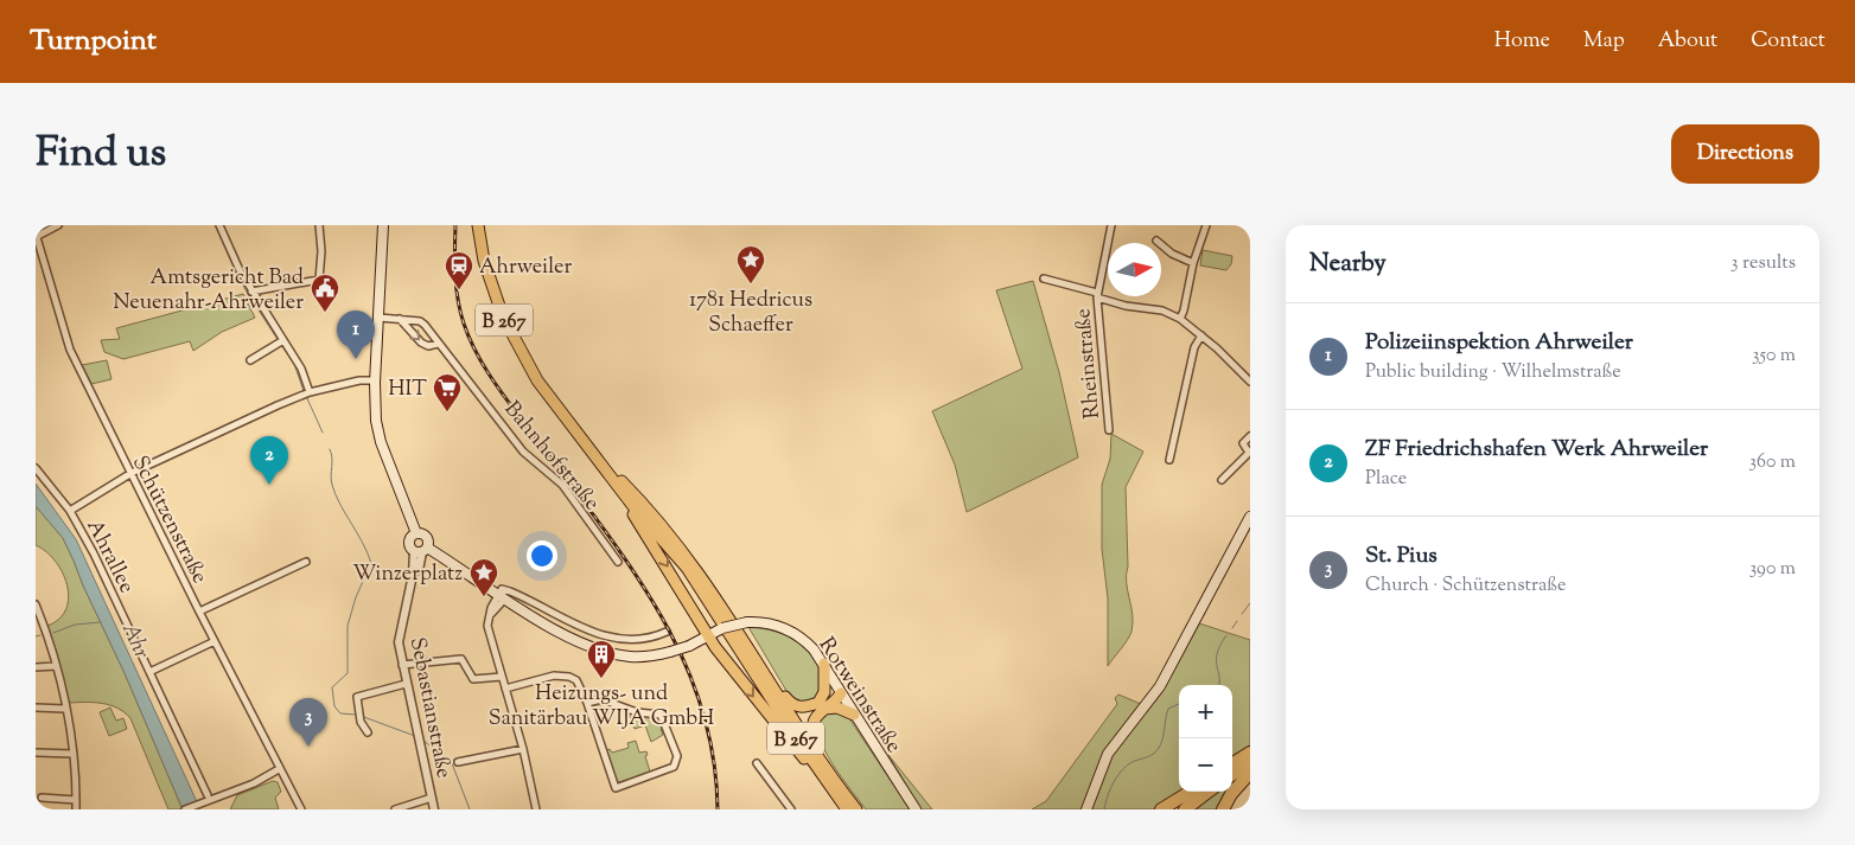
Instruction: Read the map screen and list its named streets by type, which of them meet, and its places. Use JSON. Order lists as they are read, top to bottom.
{
  "streets": {
    "main road": ["B 267", "Rotweinstraße"],
    "street": [
      "Rheinstraße",
      "Bahnhofstraße",
      "Schützenstraße",
      "Ahrallee",
      "Sebastianstraße"
    ]
  },
  "crossings": [
    ["B 267", "Rotweinstraße"],
    ["Rotweinstraße", "Sebastianstraße"]
  ],
  "water": ["Ahr"],
  "places": {
    "place": ["1781 Hedricus Schaeffer", "Winzerplatz"],
    "station": ["Ahrweiler"],
    "public building": ["Amtsgericht Bad Neuenahr-Ahrweiler"],
    "supermarket": ["HIT"],
    "building": ["Heizungs- und Sanitärbau WIJA GmbH"]
  },
  "north": "right",
  "page": {
    "header": "Turnpoint",
    "nav": [
      "Home",
      "Map",
      "About",
      "Contact"
    ],
    "title": "Find us",
    "buttons": "Directions",
    "heading": ["Nearby", "3 results"],
    "list": [
      {
        "mark": "1",
        "name": "Polizeiinspektion Ahrweiler",
        "note": "Public building · Wilhelmstraße",
        "value": "350 m"
      },
      {
        "mark": "2",
        "name": "ZF Friedrichshafen Werk Ahrweiler",
        "note": "Place",
        "value": "360 m"
      },
      {
        "mark": "3",
        "name": "St. Pius",
        "note": "Church · Schützenstraße",
        "value": "390 m"
      }
    ],
    "pins": ["1", "2", "3"],
    "map_buttons": ["+", "−"]
  }
}
